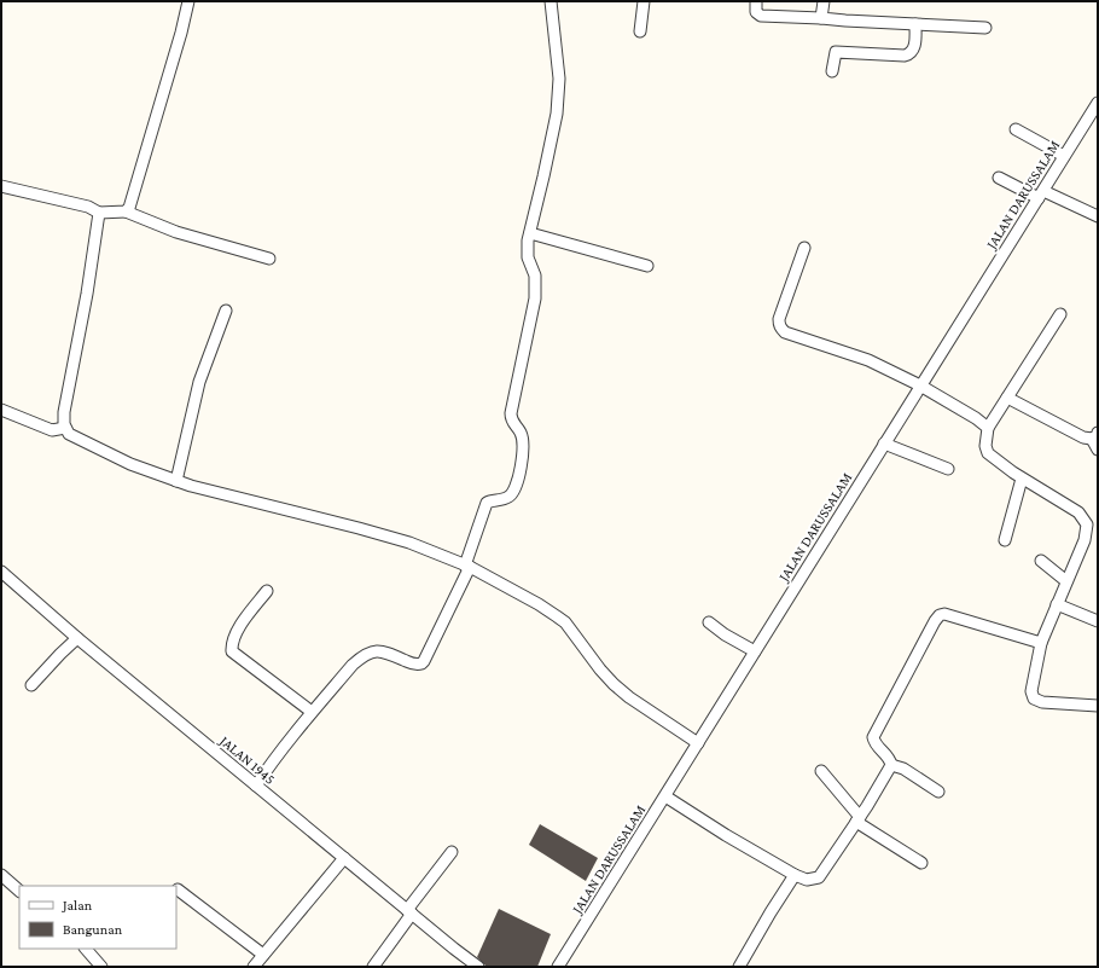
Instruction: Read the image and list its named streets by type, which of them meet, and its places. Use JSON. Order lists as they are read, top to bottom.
{
  "streets": {
    "street": ["JALAN DARUSSALAM", "JALAN 1945"]
  },
  "legend": ["Jalan", "Bangunan"]
}
